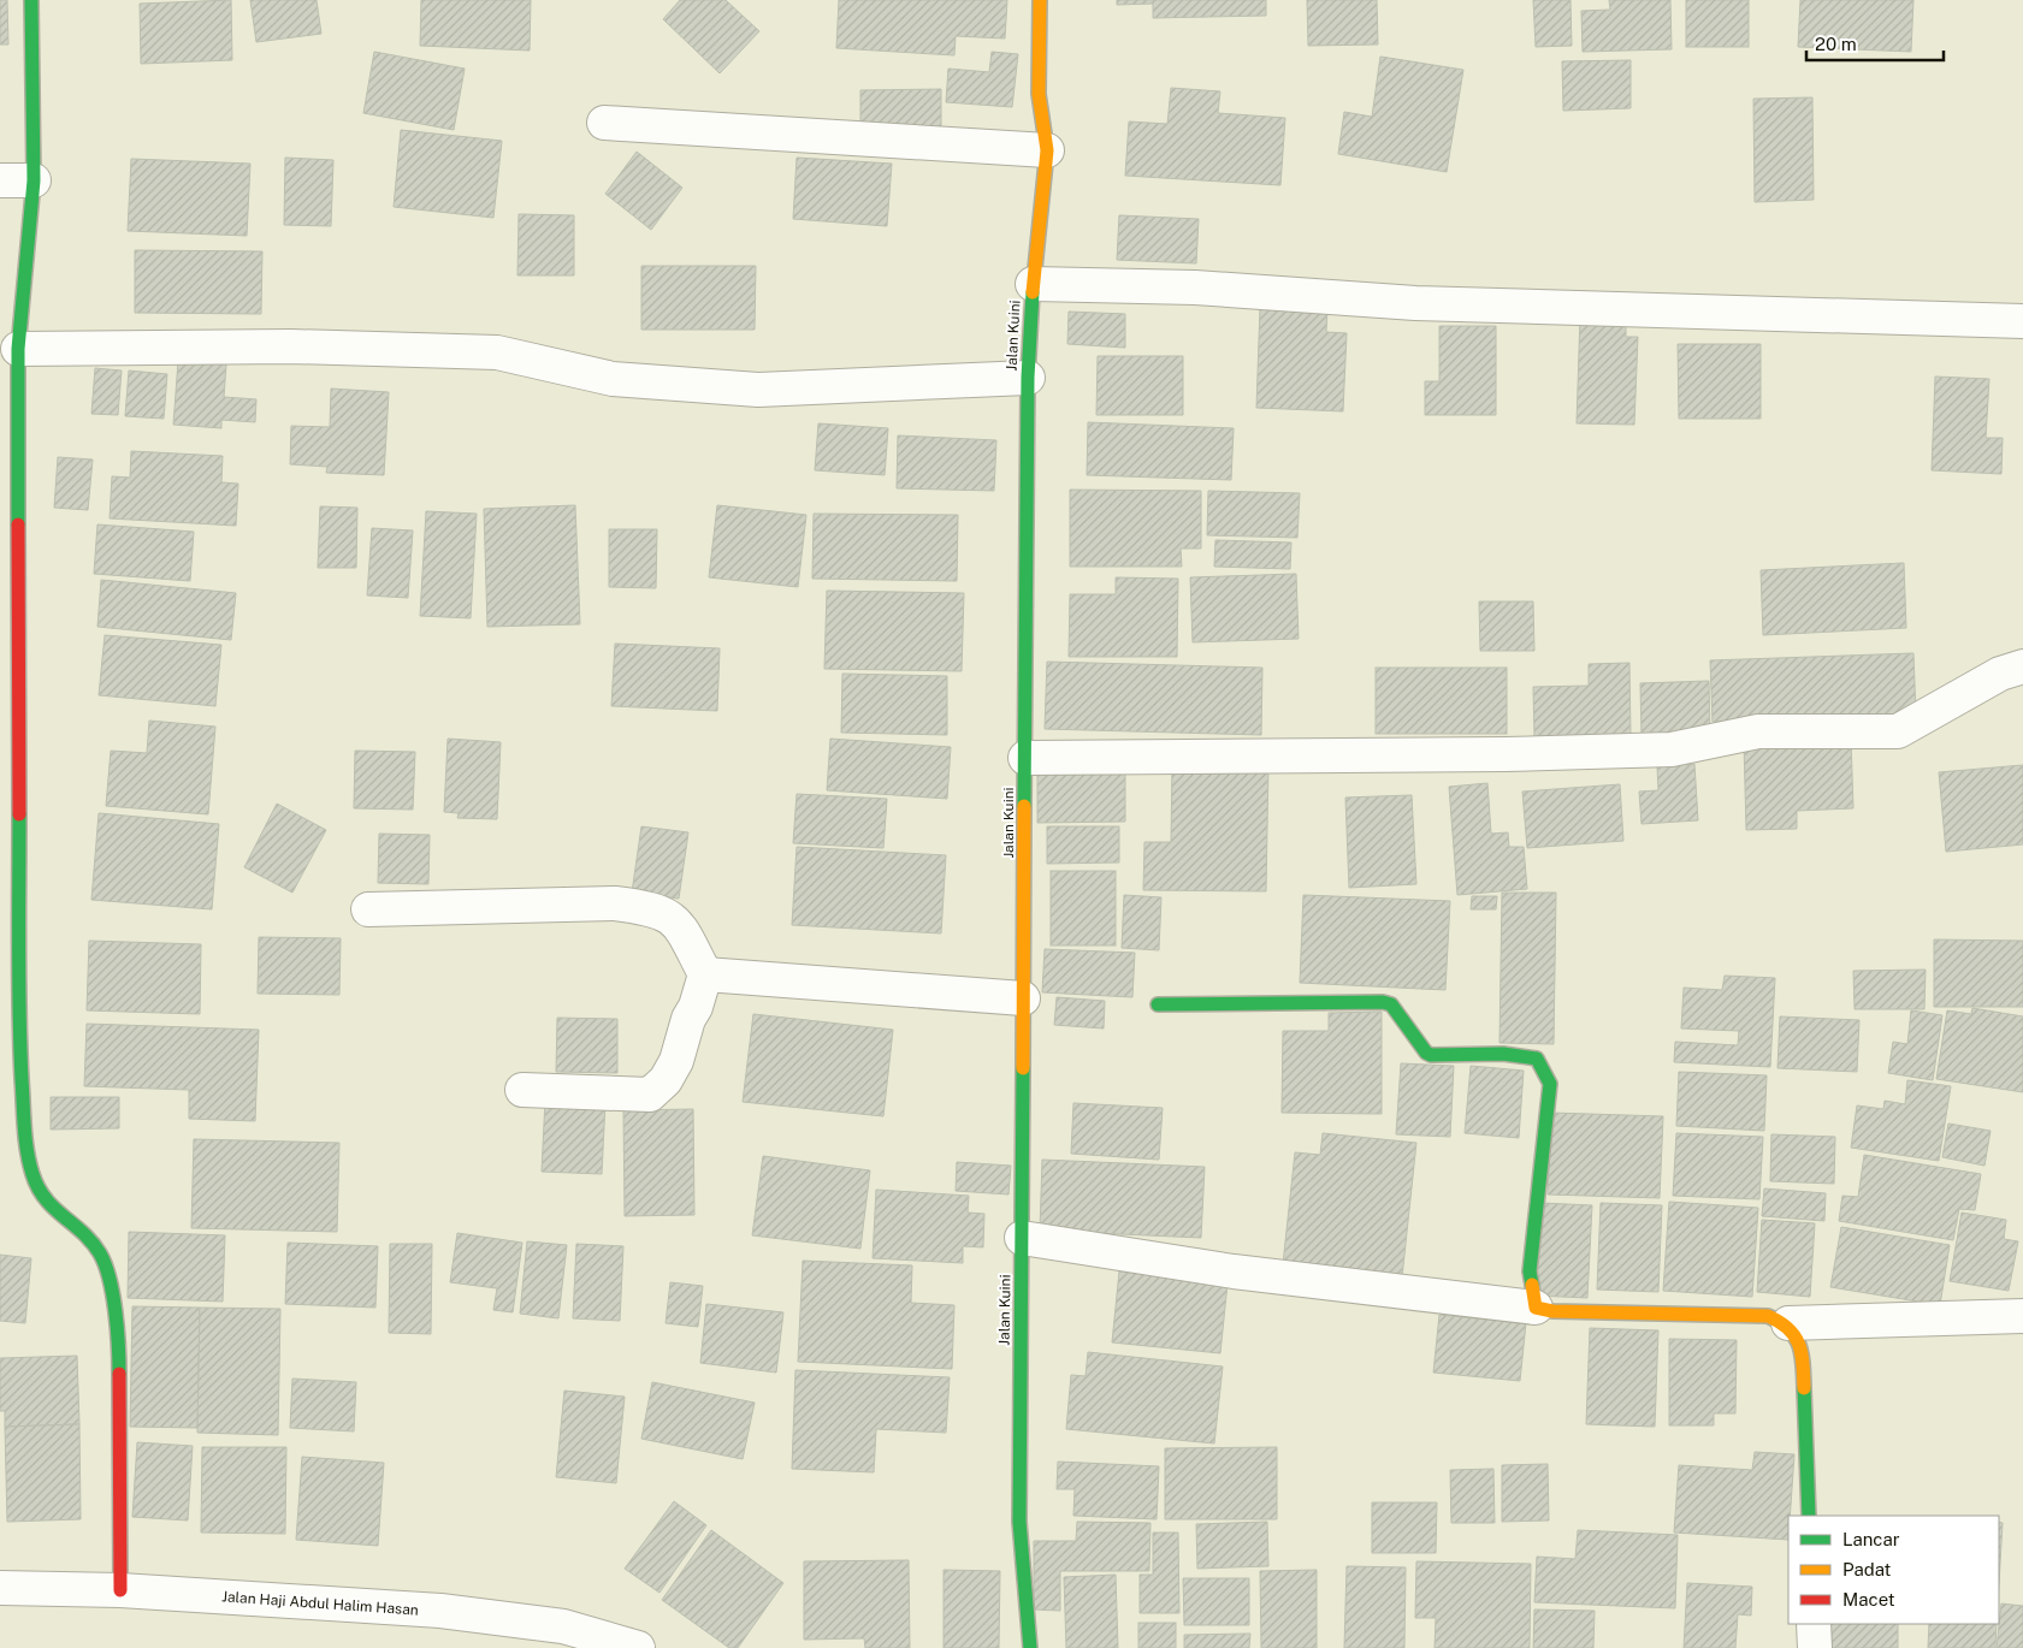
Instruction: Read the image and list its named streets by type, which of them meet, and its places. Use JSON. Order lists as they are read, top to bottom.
{
  "streets": {
    "street": ["Jalan Kuini", "Jalan Haji Abdul Halim Hasan"]
  },
  "legend": ["Lancar", "Padat", "Macet"],
  "scale_bar": "20 m"
}
